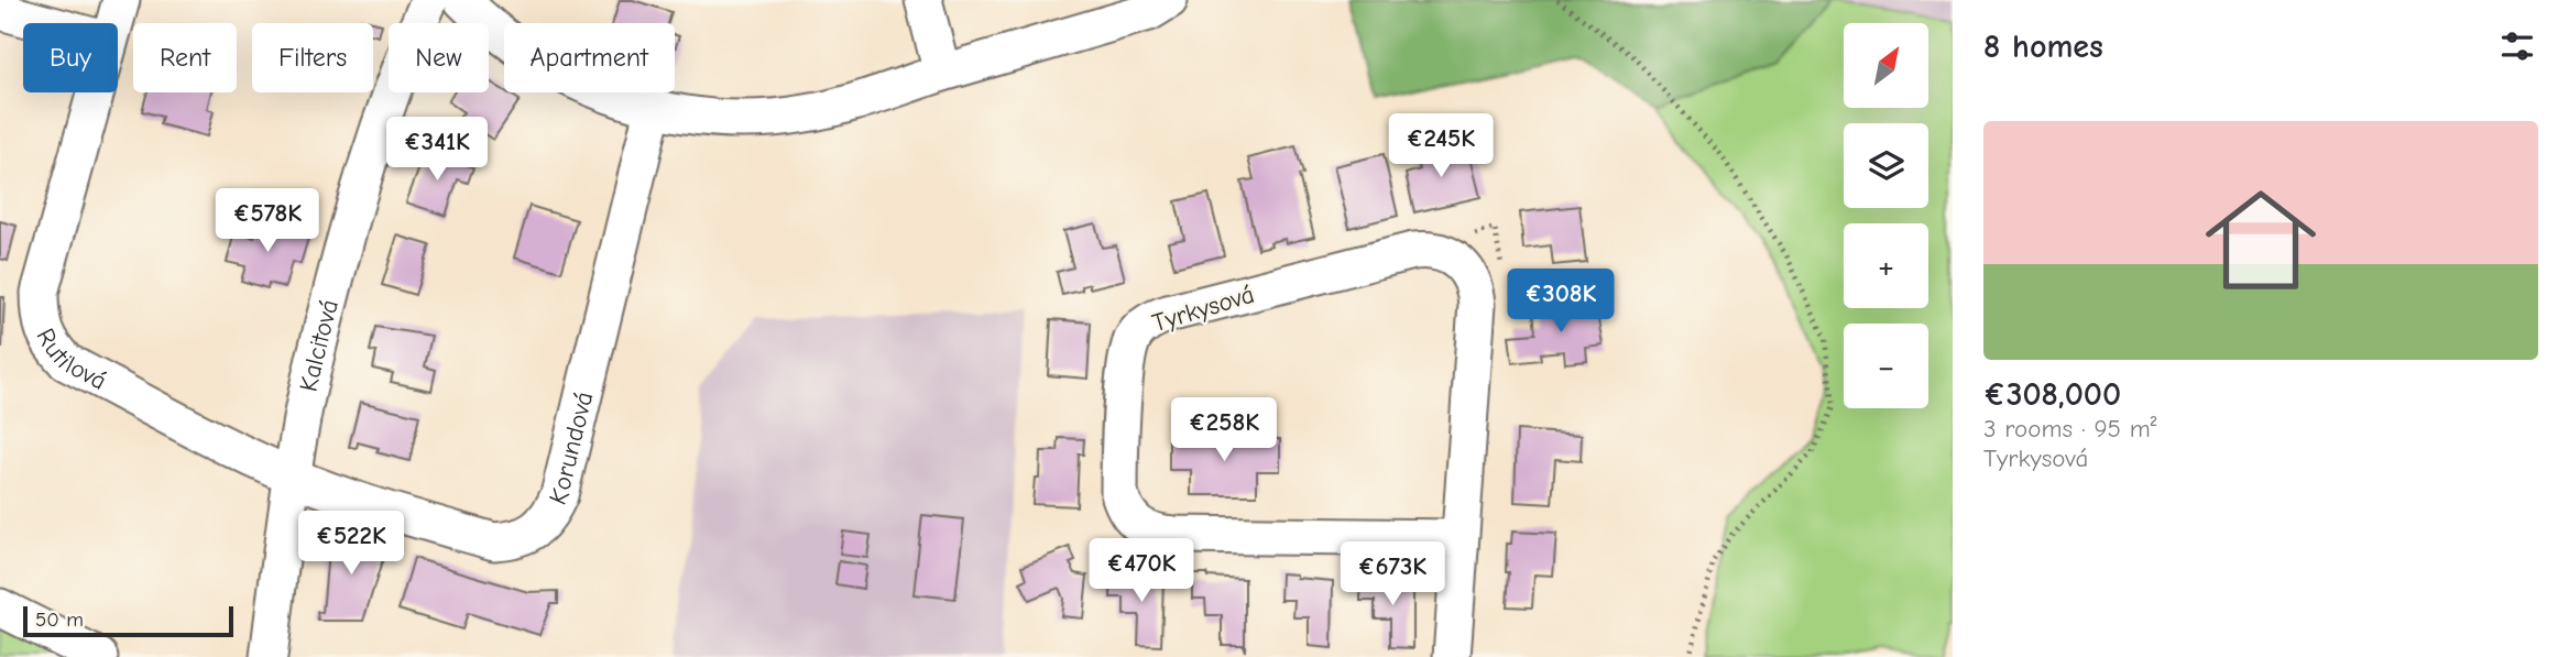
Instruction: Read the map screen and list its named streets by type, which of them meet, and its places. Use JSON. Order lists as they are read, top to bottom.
{
  "streets": {
    "street": [
      "Tyrkysová",
      "Kalcitová",
      "Rutilová",
      "Korundová"
    ]
  },
  "crossings": [
    ["Kalcitová", "Rutilová"],
    ["Kalcitová", "Korundová"],
    ["Rutilová", "Korundová"]
  ],
  "scale_bar": "50 m",
  "north": "top right",
  "page": {
    "heading": "8 homes",
    "map_buttons": ["+", "−"],
    "chip": [
      "Buy",
      "Rent",
      "Filters",
      "New",
      "Apartment"
    ],
    "list": [
      {
        "name": "€308,000",
        "note": "3 rooms · 95 m² · Tyrkysová"
      }
    ],
    "price": [
      "€245K",
      "€341K",
      "€578K",
      "€308K",
      "€258K",
      "€522K",
      "€470K",
      "€673K"
    ],
    "scale": "50 m"
  }
}
